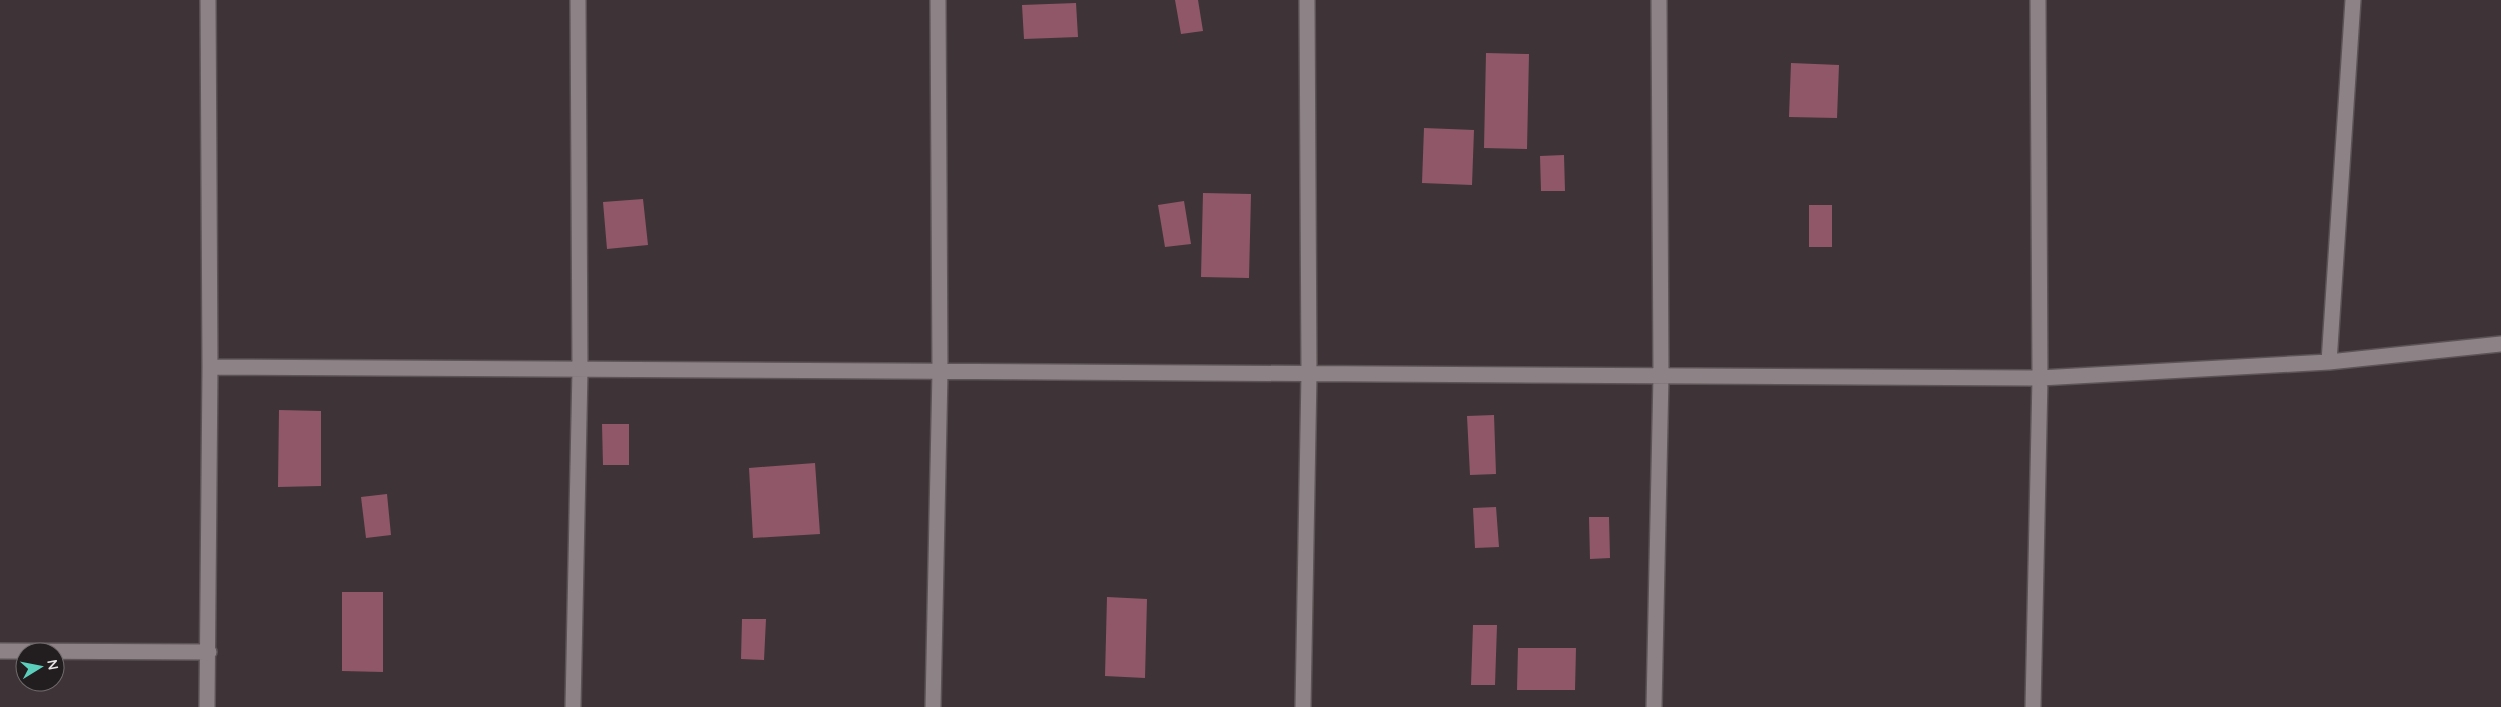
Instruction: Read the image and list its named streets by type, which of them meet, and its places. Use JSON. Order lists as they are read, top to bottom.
{
  "north": "right"
}
